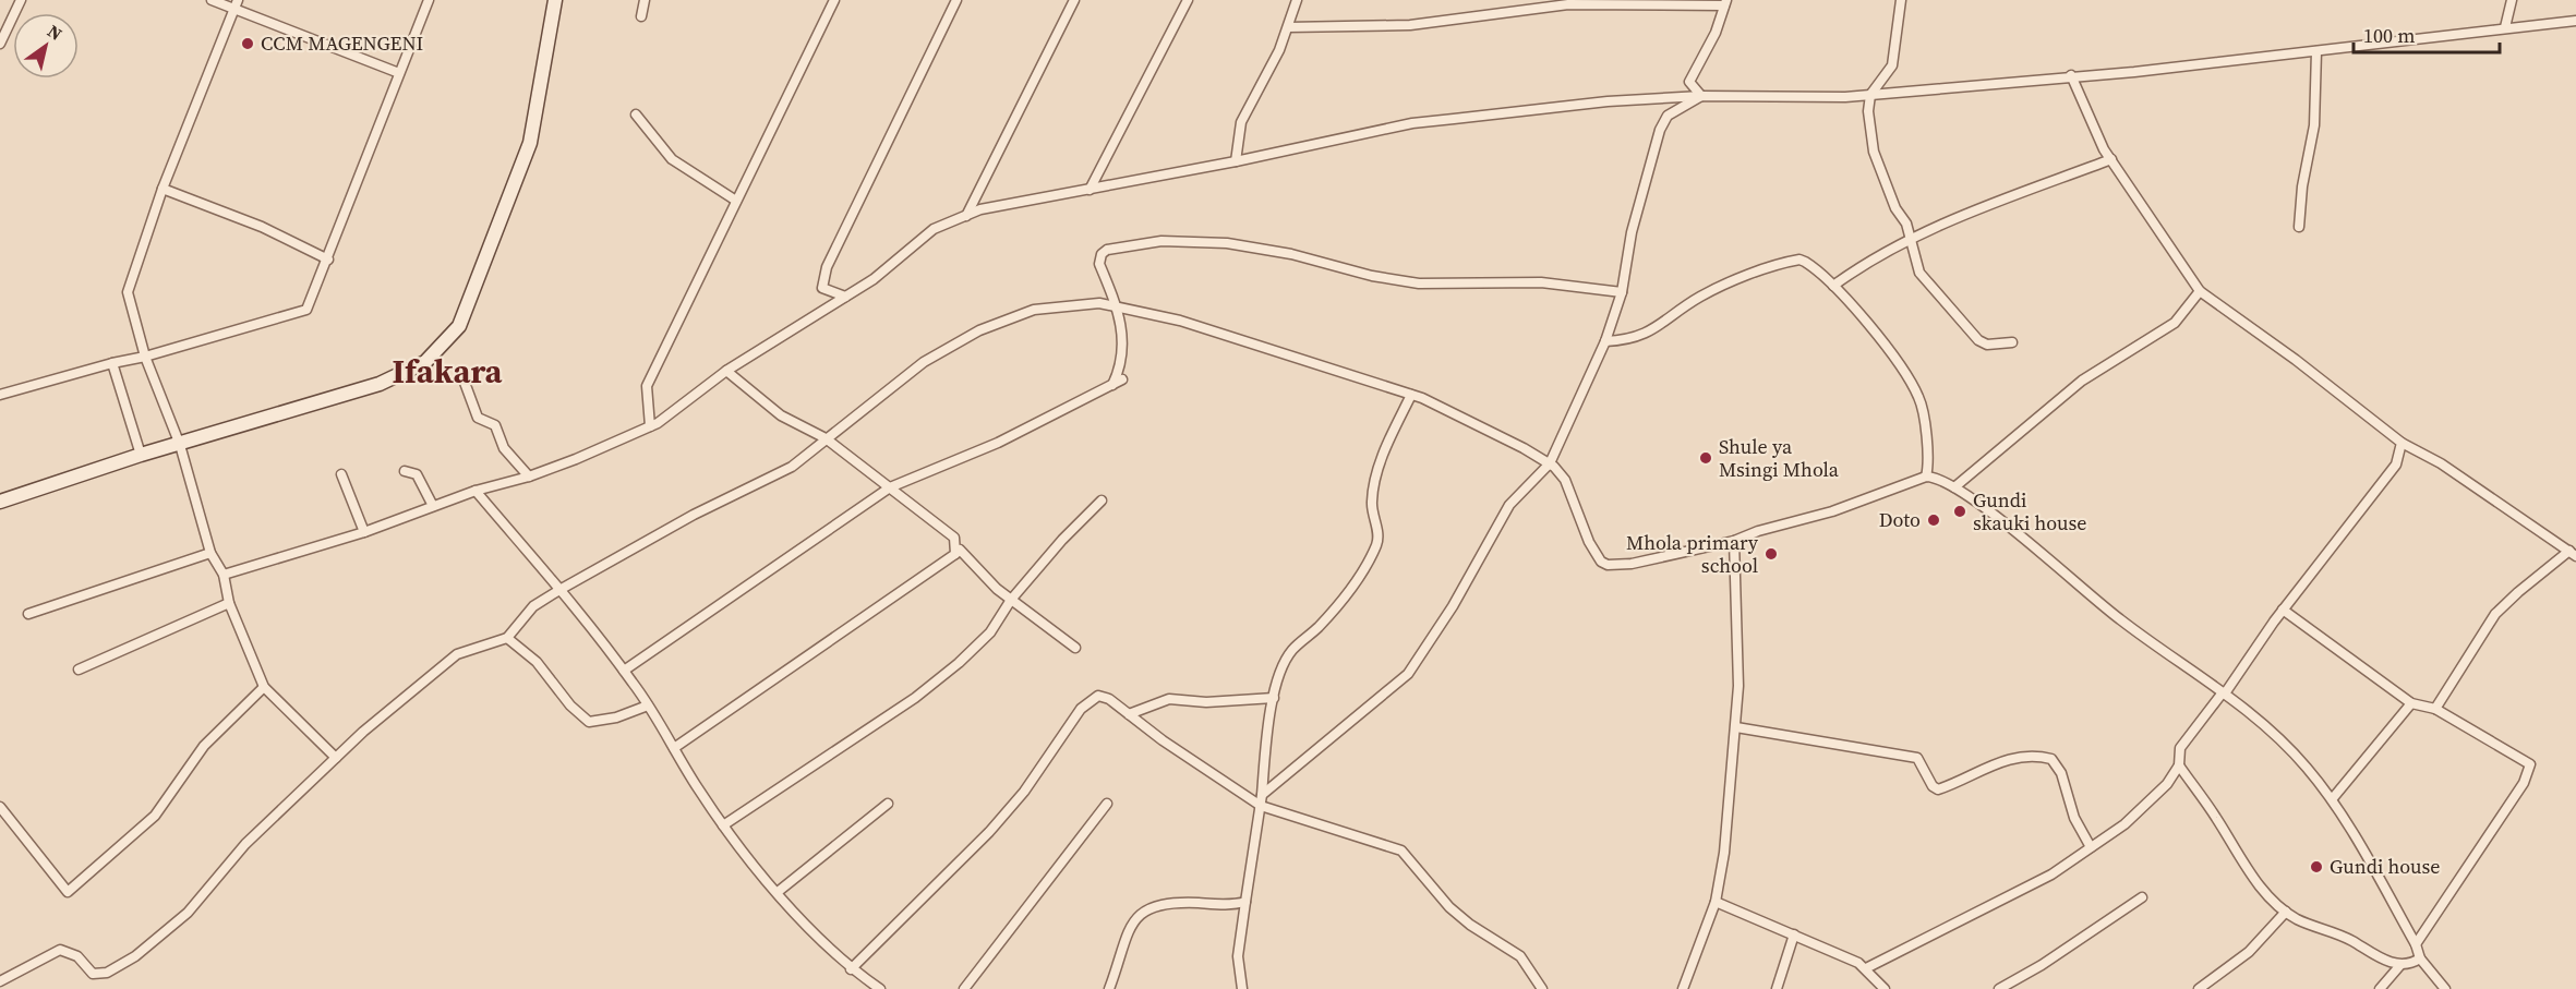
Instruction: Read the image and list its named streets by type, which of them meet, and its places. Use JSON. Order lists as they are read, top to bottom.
{
  "districts": ["Ifakara"],
  "places": [
    "CCM MAGENGENI",
    "Shule ya Msingi Mhola",
    "Gundi skauki house",
    "Doto",
    "Mhola primary school",
    "Gundi house"
  ],
  "scale_bar": "100 m",
  "north": "top right"
}
